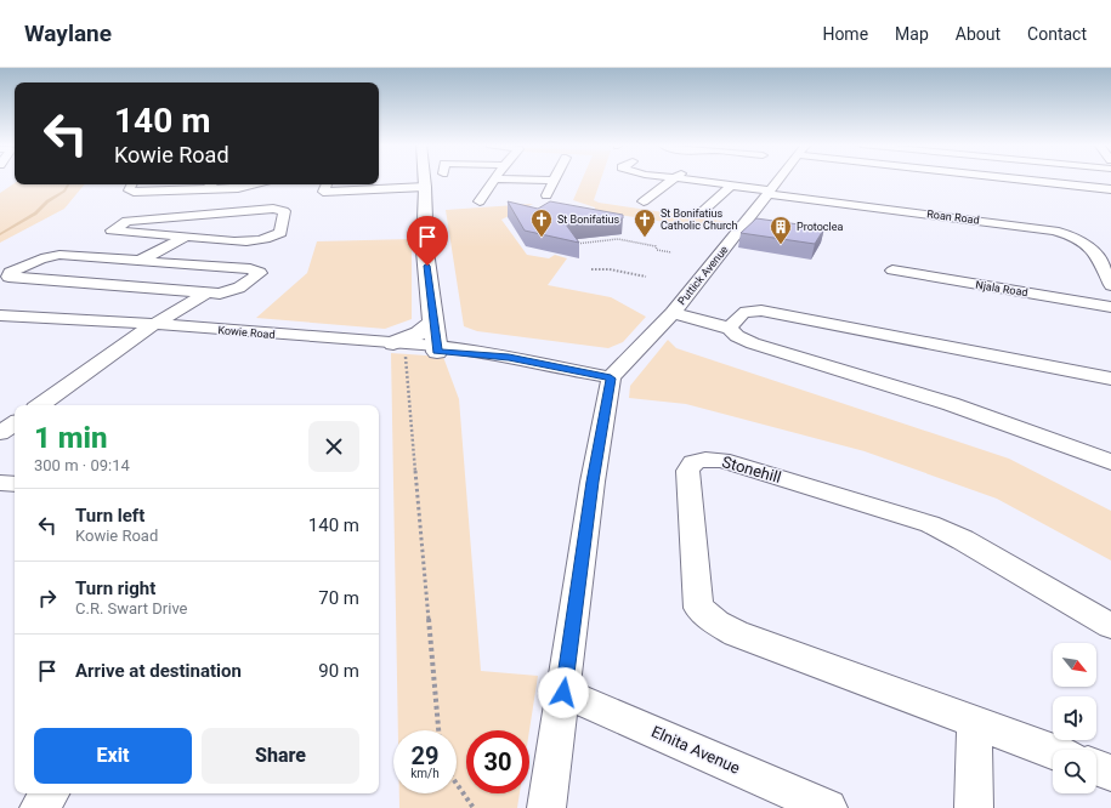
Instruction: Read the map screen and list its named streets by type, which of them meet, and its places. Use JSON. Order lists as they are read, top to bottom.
{
  "streets": {
    "street": [
      "Roan Road",
      "Puttick Avenue",
      "Njala Road",
      "Kowie Road",
      "Stonehill",
      "Elnita Avenue"
    ]
  },
  "crossings": [
    ["Roan Road", "Puttick Avenue"],
    ["Puttick Avenue", "Kowie Road"]
  ],
  "places": {
    "church": ["St Bonifatius", "St Bonifatius Catholic Church"],
    "building": ["Protoclea"]
  },
  "north": "bottom right",
  "page": {
    "header": "Waylane",
    "nav": [
      "Home",
      "Map",
      "About",
      "Contact"
    ],
    "turn": ["140 m", "Kowie Road"],
    "heading": ["1 min", "300 m · 09:14"],
    "list": [
      {
        "name": "Turn left",
        "note": "Kowie Road",
        "value": "140 m"
      },
      {
        "name": "Turn right",
        "note": "C.R. Swart Drive",
        "value": "70 m"
      },
      {
        "name": "Arrive at destination",
        "value": "90 m"
      }
    ],
    "buttons": ["Exit", "Share"],
    "speed": "29 km/h",
    "limit": "30"
  }
}
